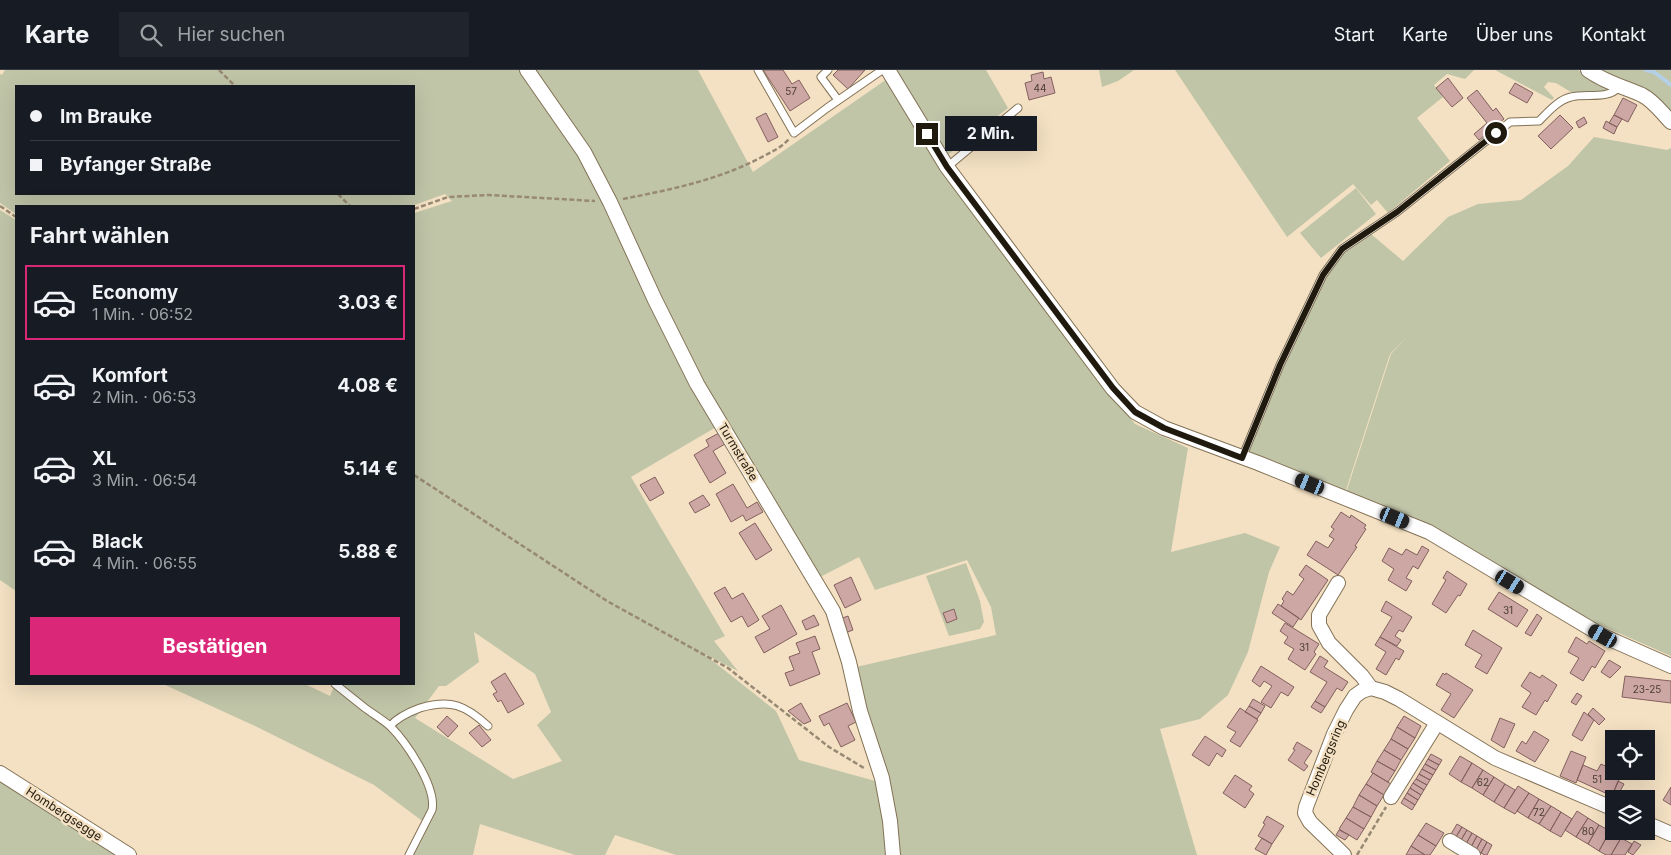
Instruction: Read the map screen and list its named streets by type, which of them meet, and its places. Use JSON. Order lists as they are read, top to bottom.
{
  "streets": {
    "street": ["Turmstraße", "Hombergsring", "Hombergsegge"]
  },
  "house_numbers": [
    "44",
    "57",
    "31",
    "31",
    "23-25",
    "51",
    "62",
    "72",
    "80"
  ],
  "page": {
    "header": "Karte",
    "search": "Hier suchen",
    "nav": [
      "Start",
      "Karte",
      "Über uns",
      "Kontakt"
    ],
    "banner": ["Im Brauke", "Byfanger Straße"],
    "bubble": "2 Min.",
    "heading": "Fahrt wählen",
    "list": [
      {
        "name": "Economy",
        "note": "1 Min. · 06:52",
        "value": "3.03 €"
      },
      {
        "name": "Komfort",
        "note": "2 Min. · 06:53",
        "value": "4.08 €"
      },
      {
        "name": "XL",
        "note": "3 Min. · 06:54",
        "value": "5.14 €"
      },
      {
        "name": "Black",
        "note": "4 Min. · 06:55",
        "value": "5.88 €"
      }
    ],
    "buttons": "Bestätigen"
  }
}
